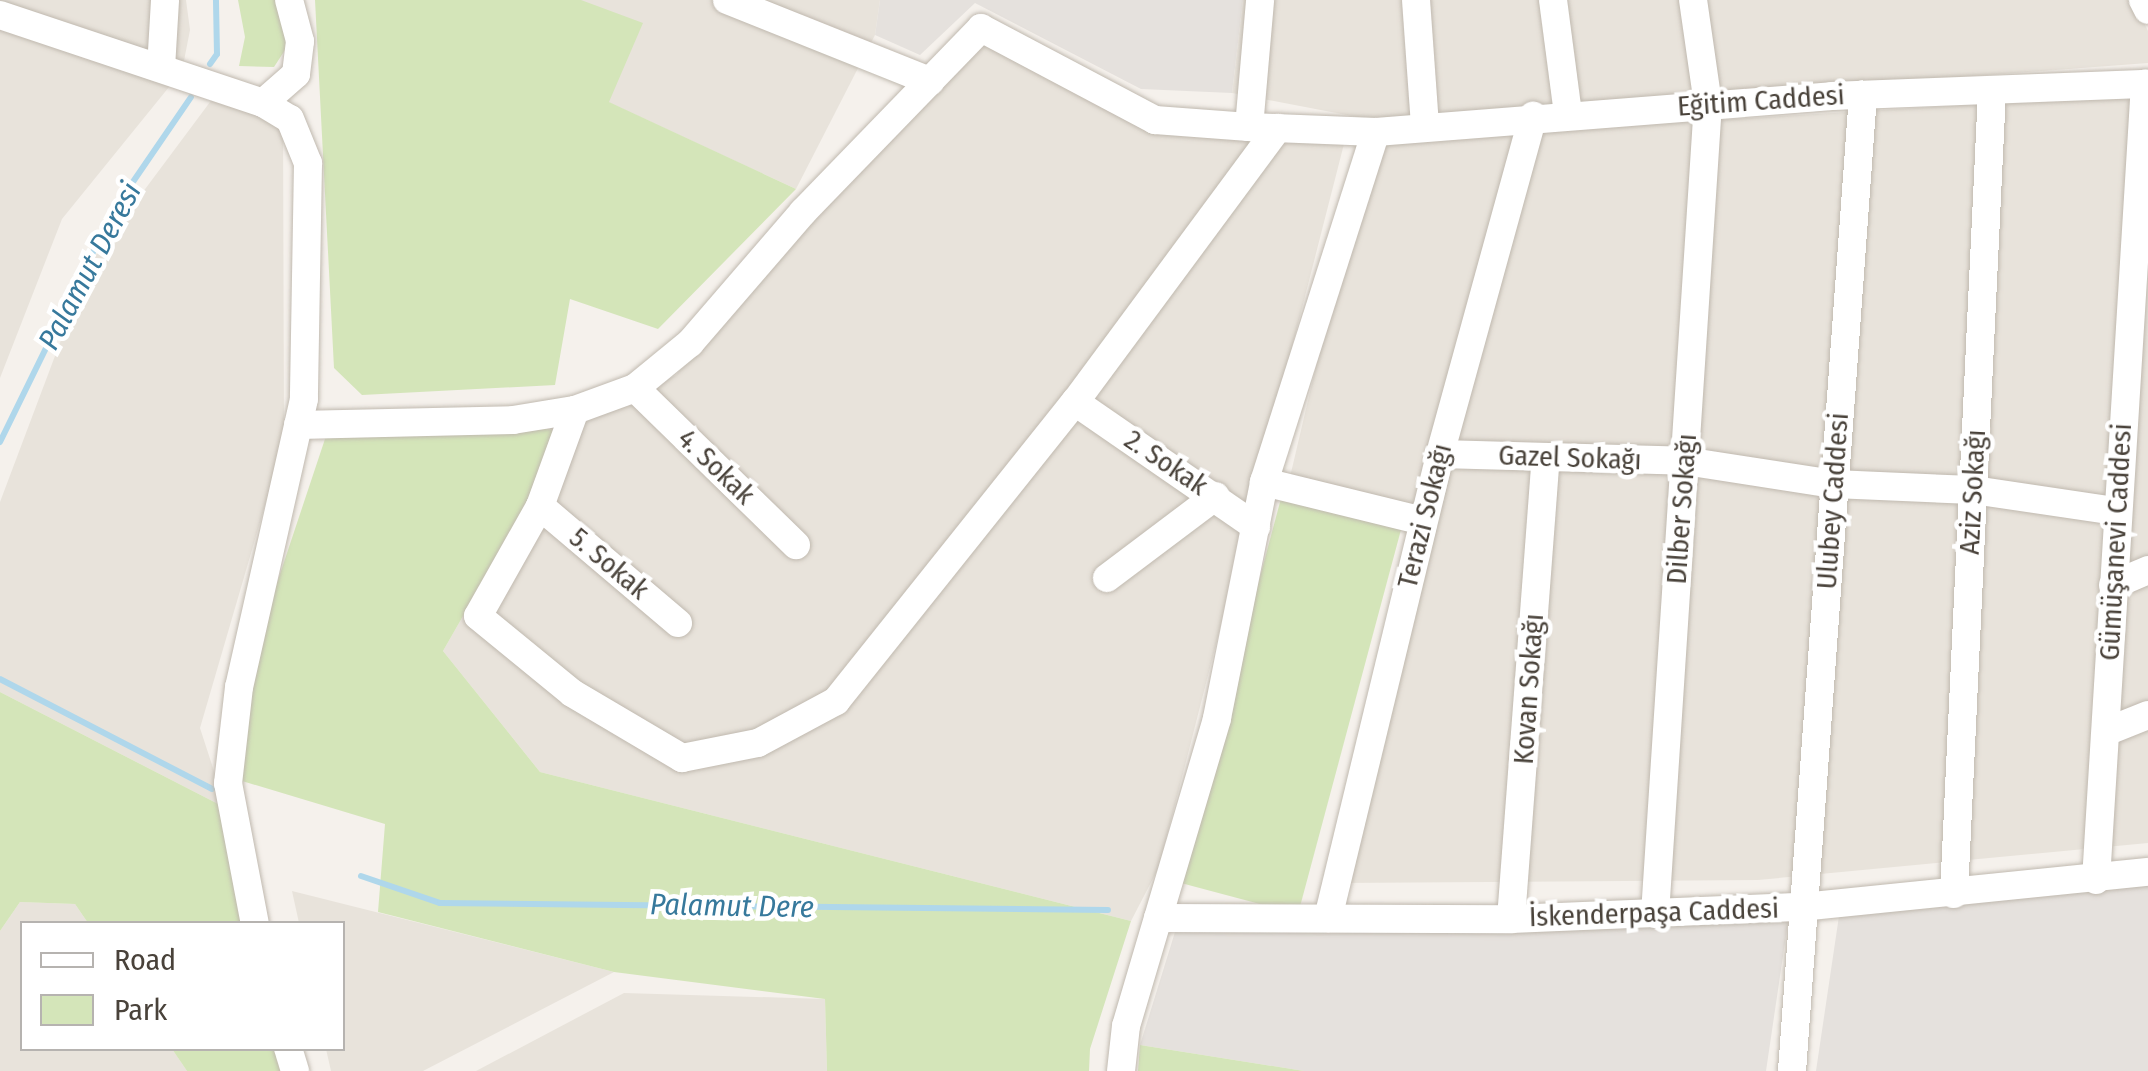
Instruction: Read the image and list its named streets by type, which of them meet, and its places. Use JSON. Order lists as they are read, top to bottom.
{
  "streets": {
    "street": [
      "Eğitim Caddesi",
      "Gazel Sokağı",
      "2. Sokak",
      "4. Sokak",
      "Aziz Sokağı",
      "Ulubey Caddesi",
      "Dilber Sokağı",
      "Terazi Sokağı",
      "Gümüşanevi Caddesi",
      "5. Sokak",
      "Kovan Sokağı",
      "İskenderpaşa Caddesi"
    ]
  },
  "crossings": [
    ["Eğitim Caddesi", "Aziz Sokağı"],
    ["Eğitim Caddesi", "Ulubey Caddesi"],
    ["Eğitim Caddesi", "Dilber Sokağı"],
    ["Eğitim Caddesi", "Terazi Sokağı"],
    ["Eğitim Caddesi", "Gümüşanevi Caddesi"],
    ["Gazel Sokağı", "Aziz Sokağı"],
    ["Gazel Sokağı", "Ulubey Caddesi"],
    ["Gazel Sokağı", "Dilber Sokağı"],
    ["Gazel Sokağı", "Terazi Sokağı"],
    ["Gazel Sokağı", "Gümüşanevi Caddesi"],
    ["Gazel Sokağı", "Kovan Sokağı"],
    ["Aziz Sokağı", "İskenderpaşa Caddesi"],
    ["Ulubey Caddesi", "İskenderpaşa Caddesi"],
    ["Dilber Sokağı", "İskenderpaşa Caddesi"],
    ["Terazi Sokağı", "İskenderpaşa Caddesi"],
    ["Gümüşanevi Caddesi", "İskenderpaşa Caddesi"],
    ["Kovan Sokağı", "İskenderpaşa Caddesi"]
  ],
  "water": ["Palamut Deresi", "Palamut Dere"],
  "legend": ["Road", "Park"]
}
